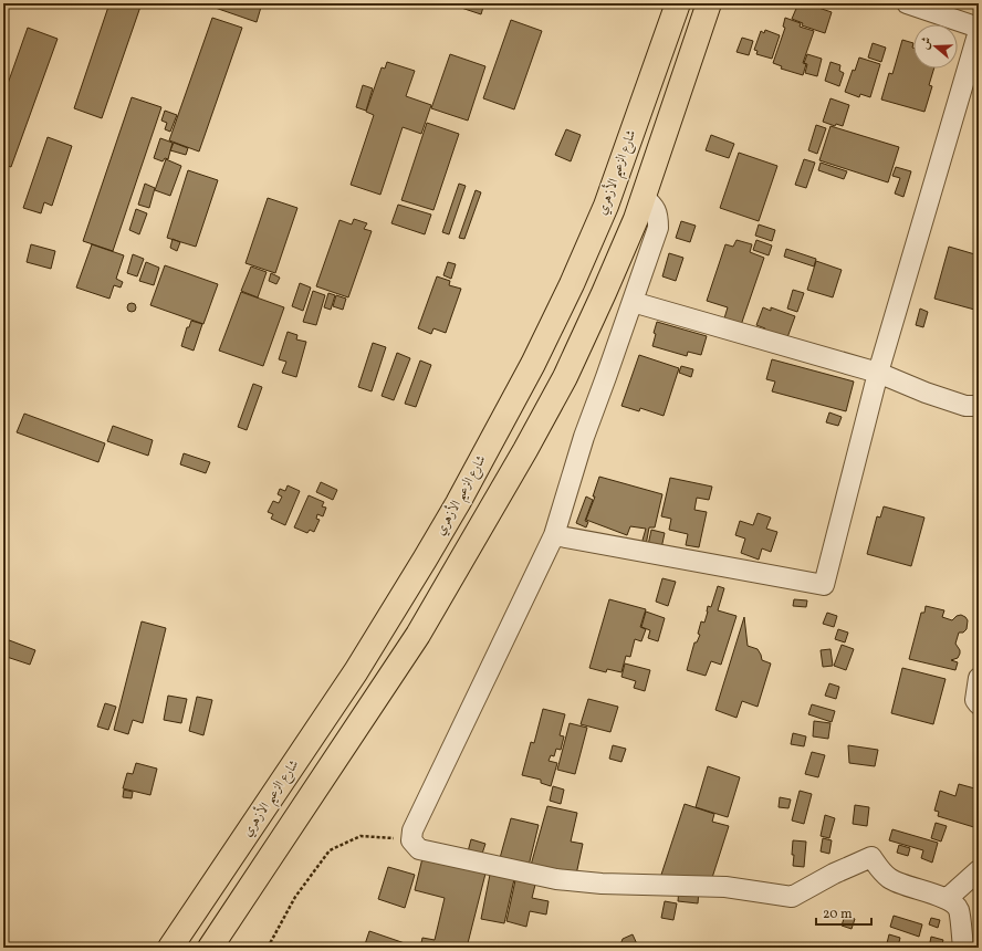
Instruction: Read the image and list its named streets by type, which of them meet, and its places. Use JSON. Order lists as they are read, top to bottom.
{
  "streets": {
    "main road": ["شارع الزعيم الأزهري"]
  },
  "scale_bar": "20 m",
  "north": "left"
}
